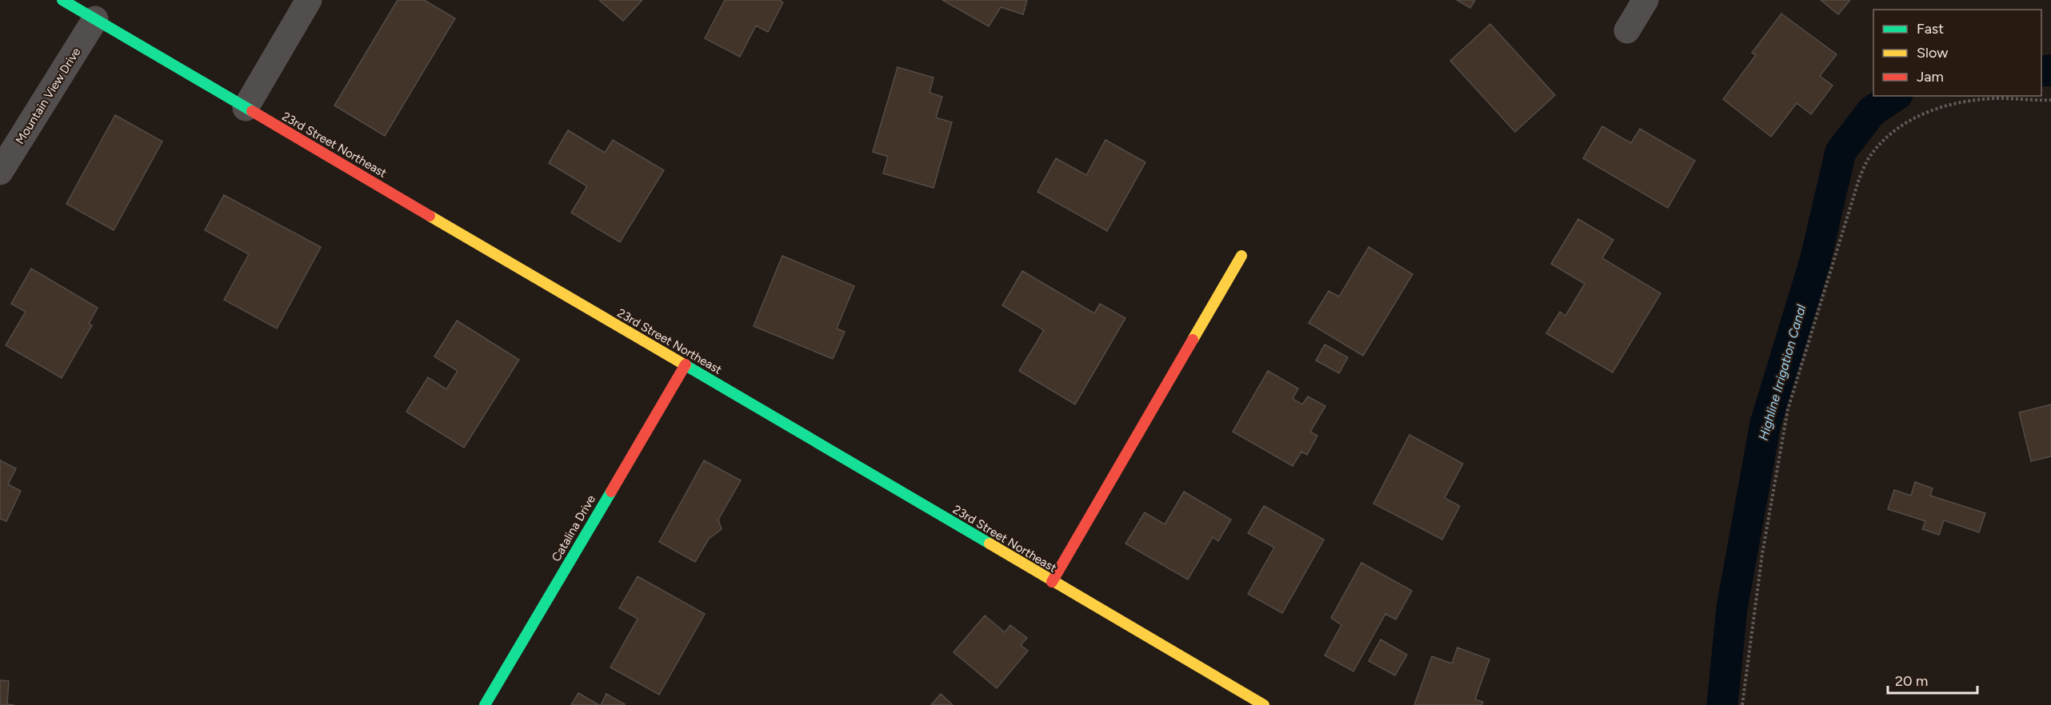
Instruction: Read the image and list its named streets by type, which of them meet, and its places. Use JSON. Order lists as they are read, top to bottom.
{
  "streets": {
    "street": ["Mountain View Drive", "23rd Street Northeast", "Catalina Drive"]
  },
  "crossings": [
    ["Mountain View Drive", "23rd Street Northeast"],
    ["23rd Street Northeast", "Catalina Drive"]
  ],
  "water": ["Highline Irrigation Canal"],
  "legend": ["Fast", "Slow", "Jam"],
  "scale_bar": "20 m"
}
